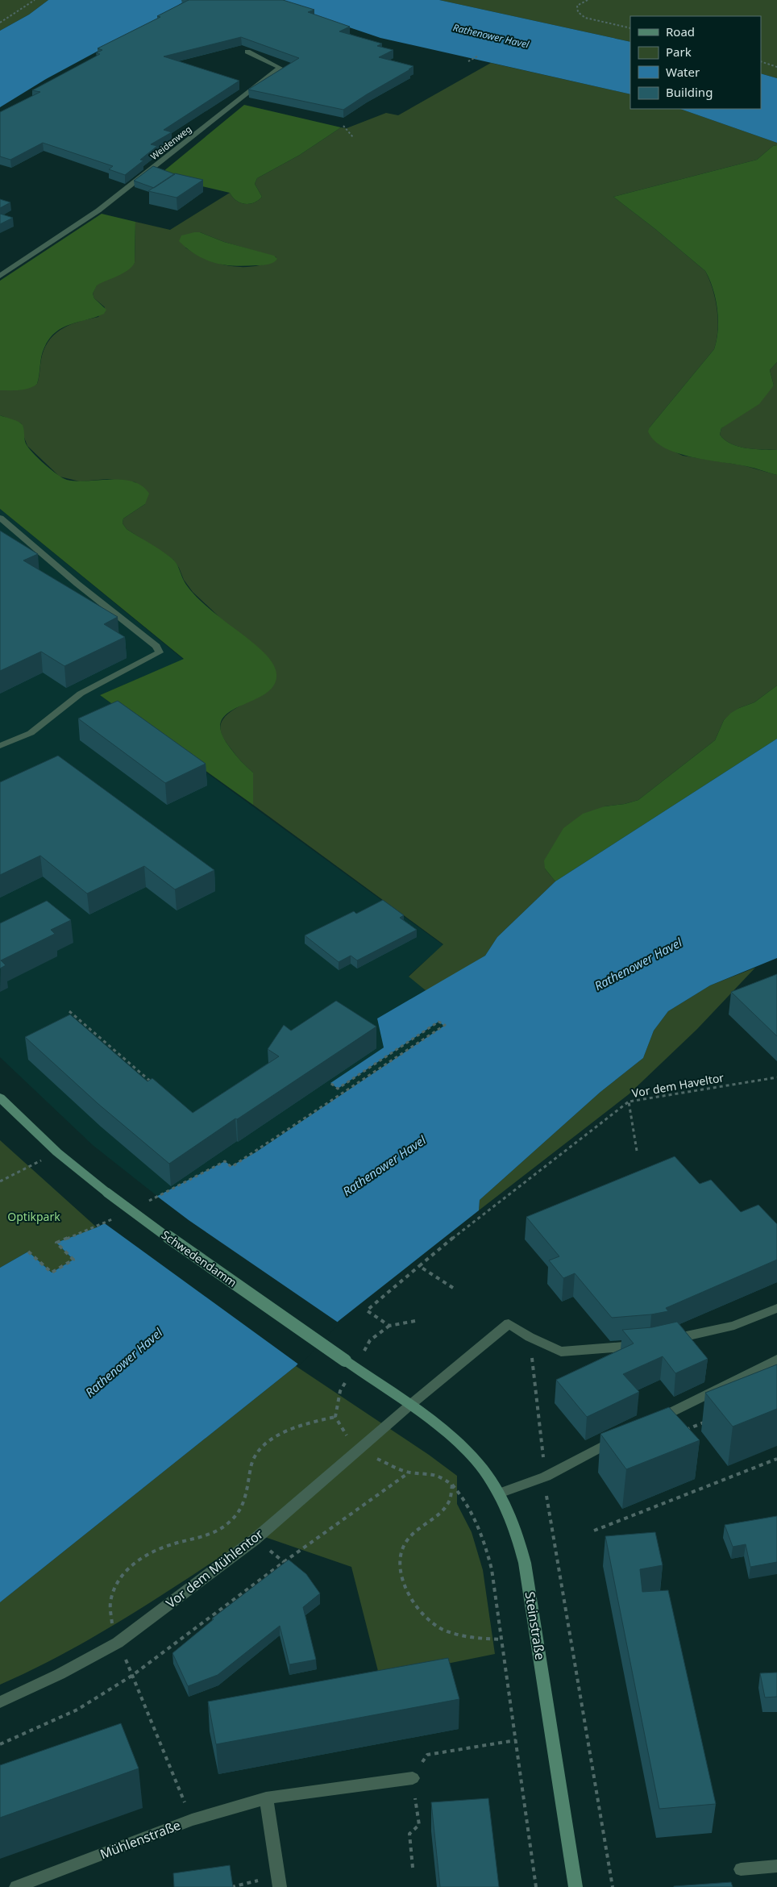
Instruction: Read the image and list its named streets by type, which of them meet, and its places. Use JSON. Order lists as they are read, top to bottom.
{
  "streets": {
    "main road": ["Schwedendamm", "Steinstraße"],
    "street": ["Weidenweg", "Vor dem Mühlentor", "Mühlenstraße"],
    "path": ["Vor dem Haveltor"]
  },
  "crossings": [
    ["Schwedendamm", "Vor dem Mühlentor"],
    ["Schwedendamm", "Steinstraße"],
    ["Vor dem Mühlentor", "Steinstraße"]
  ],
  "water": ["Rathenower Havel"],
  "parks": ["Optikpark"],
  "legend": [
    "Road",
    "Park",
    "Water",
    "Building"
  ]
}
